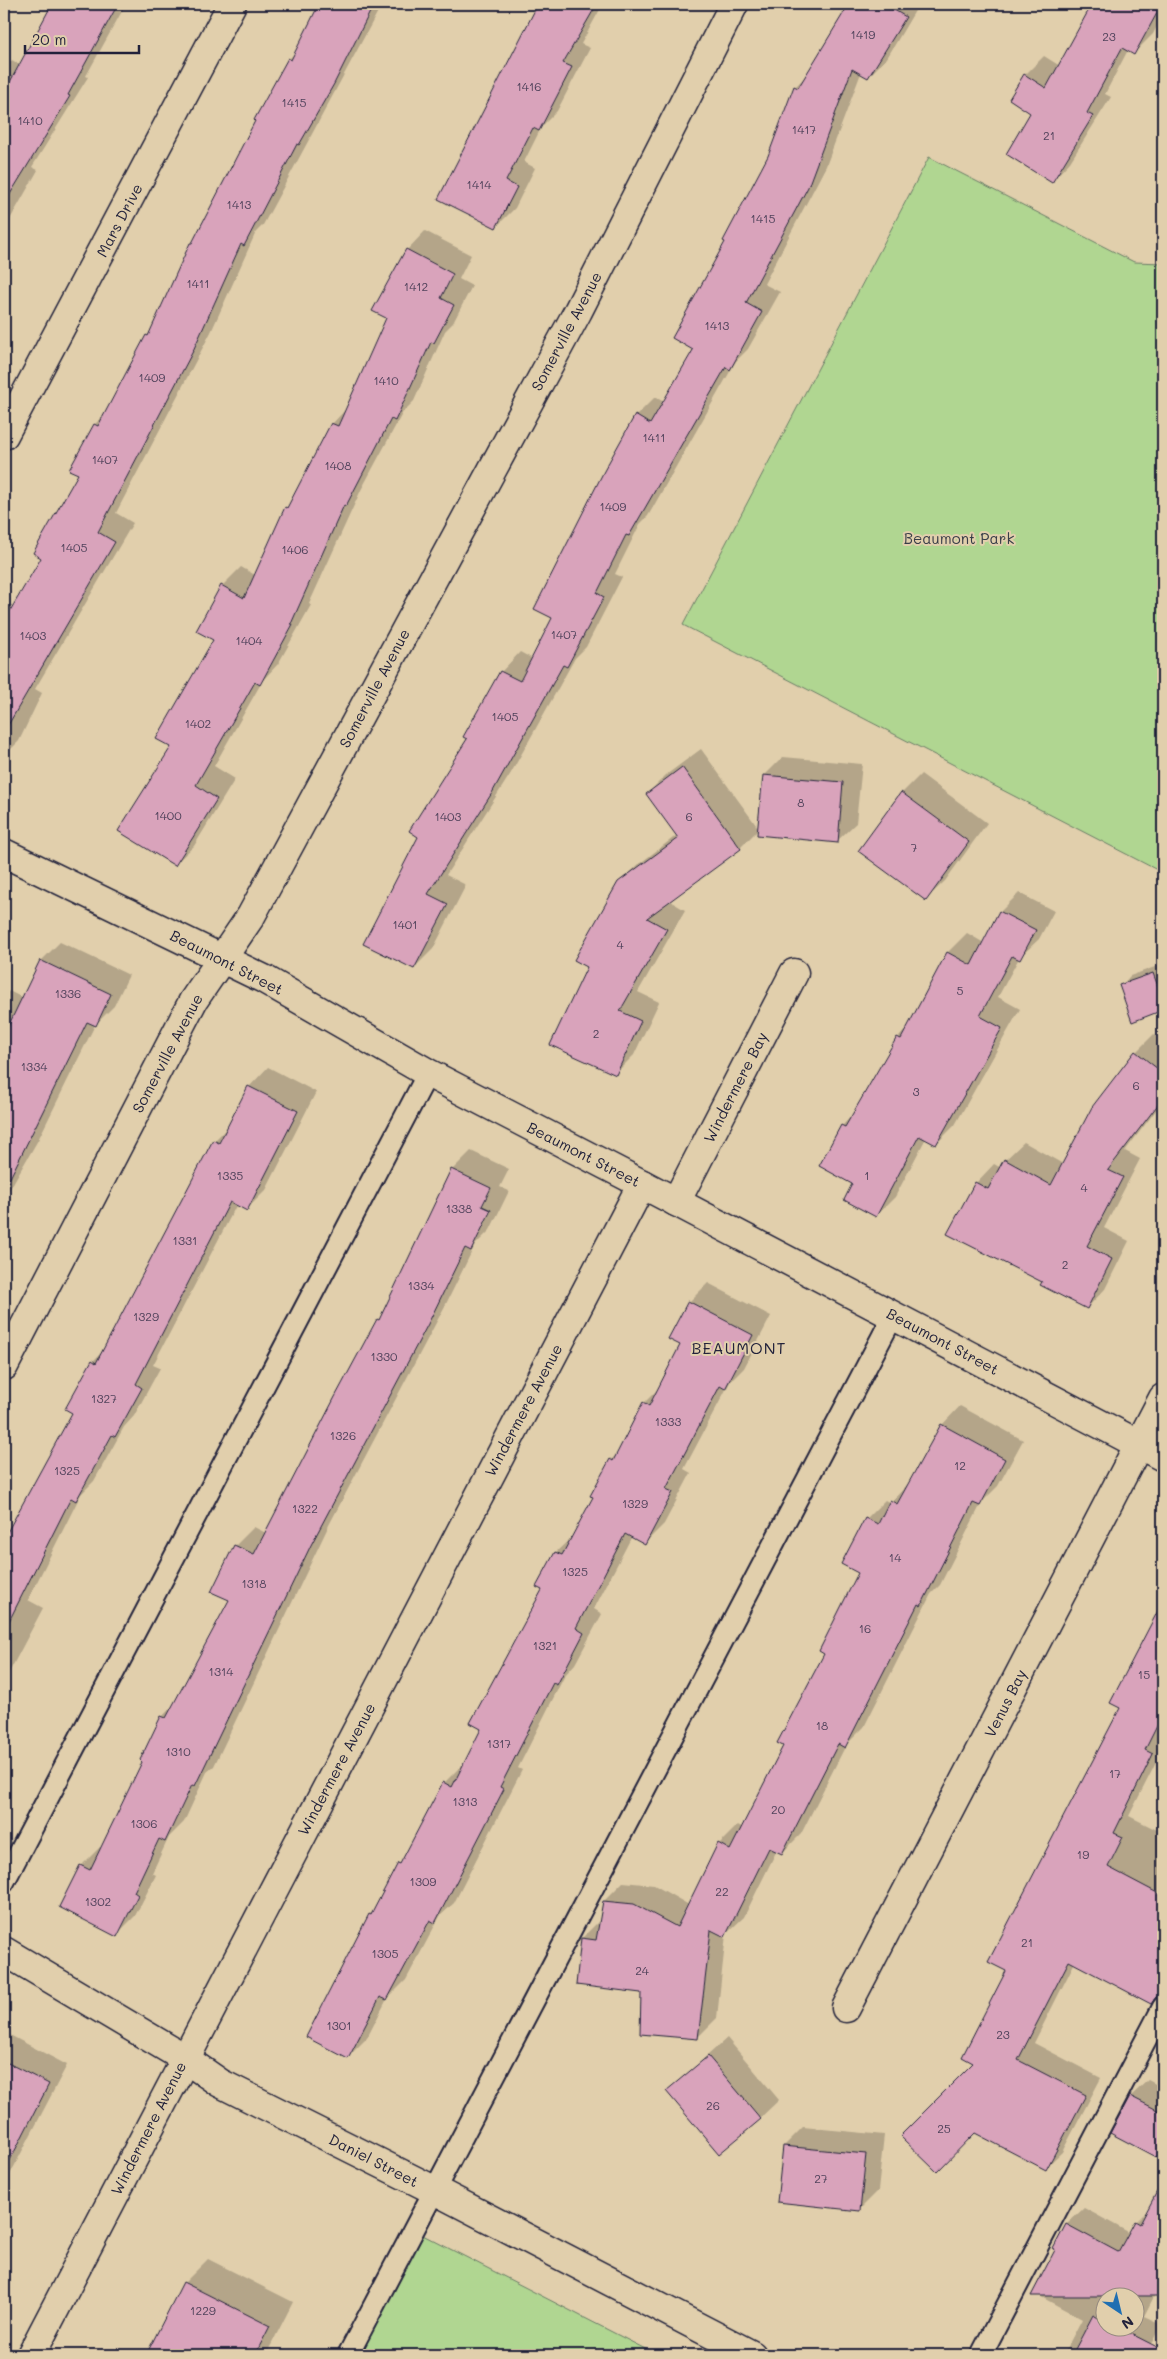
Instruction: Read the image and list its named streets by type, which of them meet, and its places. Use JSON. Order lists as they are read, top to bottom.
{
  "streets": {
    "street": [
      "Mars Drive",
      "Somerville Avenue",
      "Beaumont Street",
      "Windermere Bay",
      "Windermere Avenue",
      "Venus Bay",
      "Daniel Street"
    ]
  },
  "crossings": [
    ["Somerville Avenue", "Beaumont Street"],
    ["Beaumont Street", "Windermere Bay"],
    ["Beaumont Street", "Windermere Avenue"],
    ["Beaumont Street", "Venus Bay"],
    ["Windermere Avenue", "Daniel Street"]
  ],
  "districts": ["BEAUMONT"],
  "parks": ["Beaumont Park"],
  "house_numbers": [
    "1419",
    "23",
    "1416",
    "1415",
    "1410",
    "1417",
    "21",
    "1414",
    "1413",
    "1415",
    "1411",
    "1412",
    "1413",
    "1409",
    "1410",
    "1411",
    "1407",
    "1408",
    "1409",
    "1405",
    "1406",
    "1407",
    "1403",
    "1404",
    "1405",
    "1402",
    "8",
    "1400",
    "1403",
    "6",
    "7",
    "1401",
    "4",
    "5",
    "1336",
    "2",
    "1334",
    "6",
    "3",
    "1335",
    "1",
    "4",
    "1338",
    "1331",
    "2",
    "1334",
    "1329",
    "1330",
    "1327",
    "1333",
    "1326",
    "12",
    "1325",
    "1329",
    "1322",
    "14",
    "1325",
    "1318",
    "16",
    "1321",
    "1314",
    "15",
    "18",
    "1317",
    "1310",
    "17",
    "1313",
    "20",
    "1306",
    "19",
    "1309",
    "22",
    "1302",
    "21",
    "1305",
    "24",
    "1301",
    "23",
    "26",
    "25",
    "27",
    "1229"
  ],
  "scale_bar": "20 m",
  "north": "bottom right"
}
